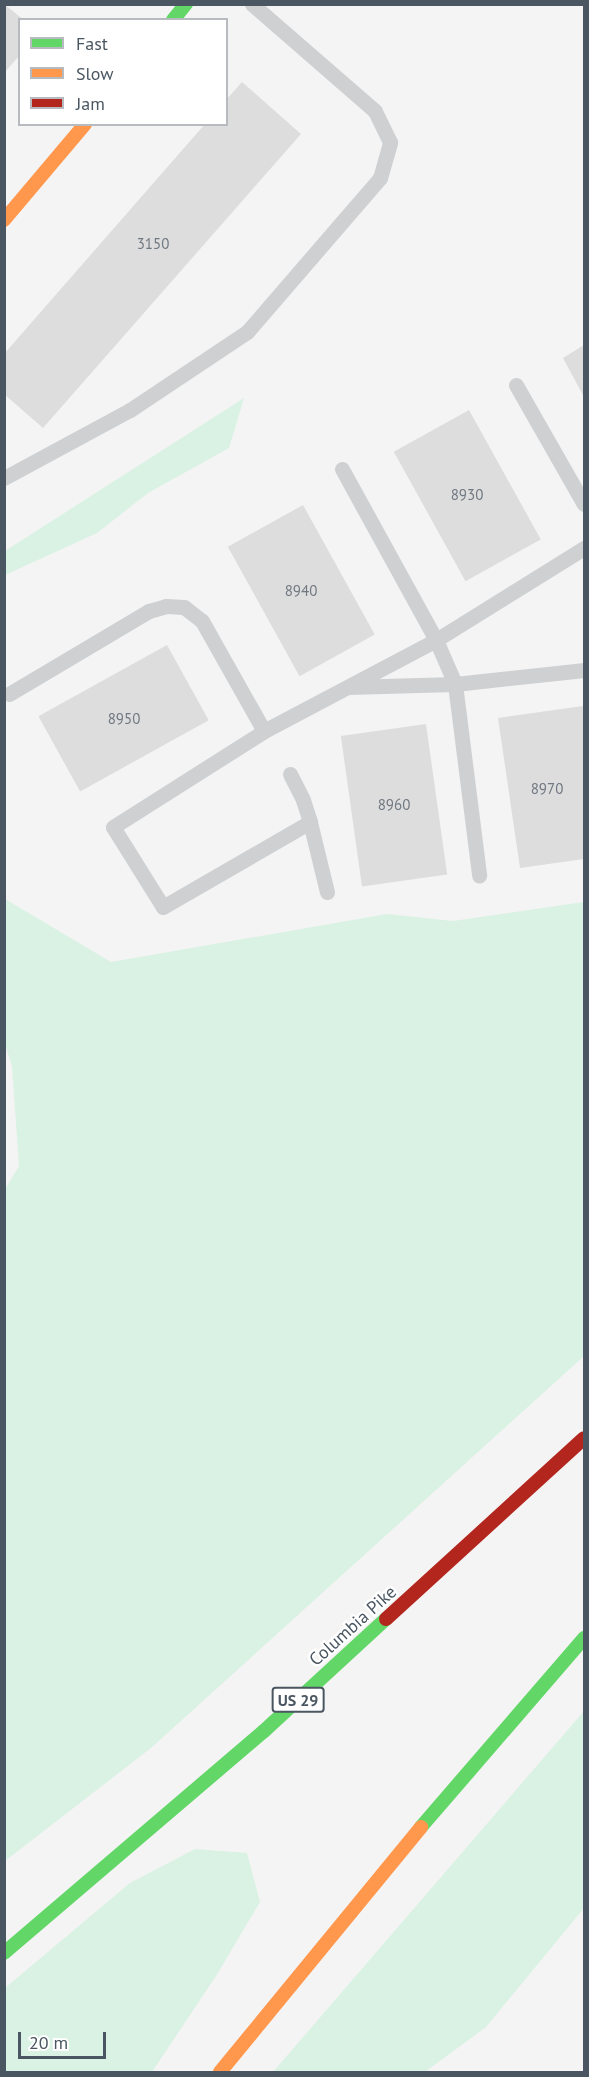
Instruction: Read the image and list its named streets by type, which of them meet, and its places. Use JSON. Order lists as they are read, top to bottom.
{
  "streets": {
    "main road": ["Columbia Pike", "US 29"]
  },
  "house_numbers": [
    "3150",
    "8930",
    "8940",
    "8950",
    "8970",
    "8960"
  ],
  "legend": ["Fast", "Slow", "Jam"],
  "scale_bar": "20 m"
}
